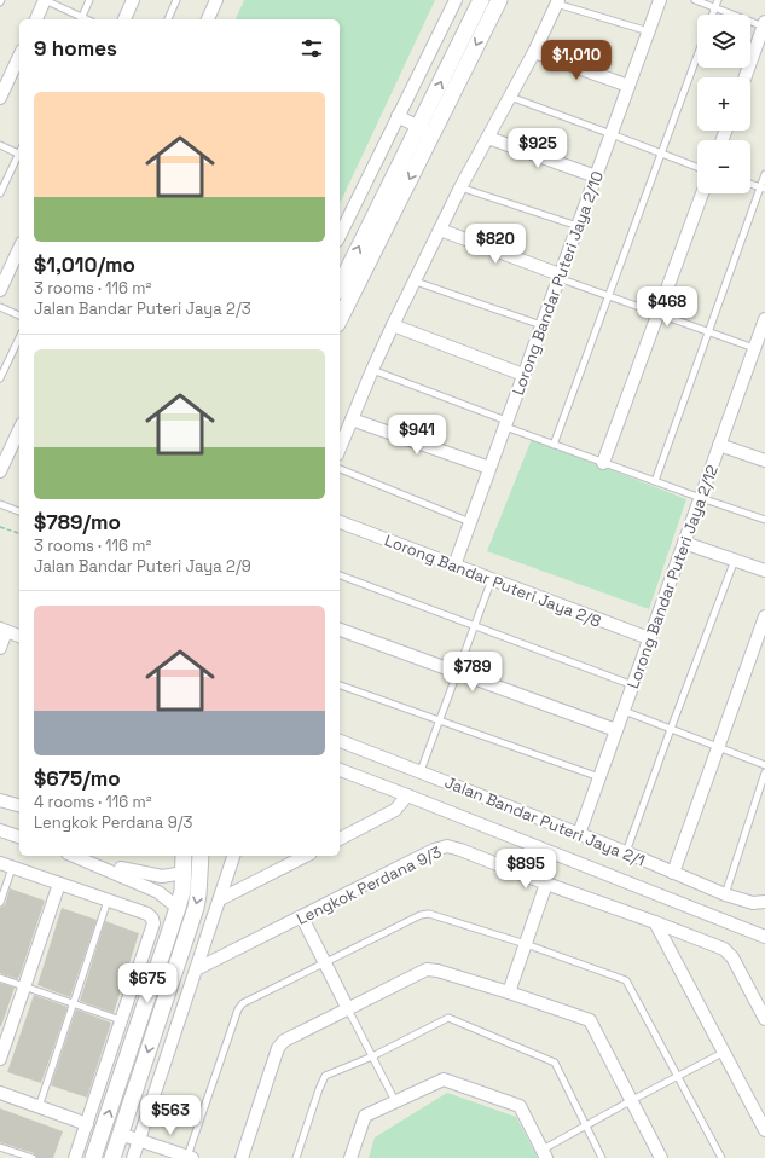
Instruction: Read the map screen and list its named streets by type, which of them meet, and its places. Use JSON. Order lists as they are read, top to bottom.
{
  "streets": {
    "street": [
      "Lorong Bandar Puteri Jaya 2/10",
      "Lorong Bandar Puteri Jaya 2/12",
      "Lorong Bandar Puteri Jaya 2/8",
      "Jalan Bandar Puteri Jaya 2/1",
      "Lengkok Perdana 9/3"
    ]
  },
  "crossings": [
    ["Lorong Bandar Puteri Jaya 2/10", "Lorong Bandar Puteri Jaya 2/8"],
    ["Lorong Bandar Puteri Jaya 2/12", "Lorong Bandar Puteri Jaya 2/8"],
    ["Lorong Bandar Puteri Jaya 2/12", "Jalan Bandar Puteri Jaya 2/1"]
  ],
  "page": {
    "map_buttons": ["+", "−"],
    "heading": "9 homes",
    "price": [
      "$1,010",
      "$925",
      "$820",
      "$468",
      "$941",
      "$789",
      "$895",
      "$675",
      "$563"
    ],
    "list": [
      {
        "name": "$1,010/mo",
        "note": "3 rooms · 116 m² · Jalan Bandar Puteri Jaya 2/3"
      },
      {
        "name": "$789/mo",
        "note": "3 rooms · 116 m² · Jalan Bandar Puteri Jaya 2/9"
      },
      {
        "name": "$675/mo",
        "note": "4 rooms · 116 m² · Lengkok Perdana 9/3"
      }
    ]
  }
}
